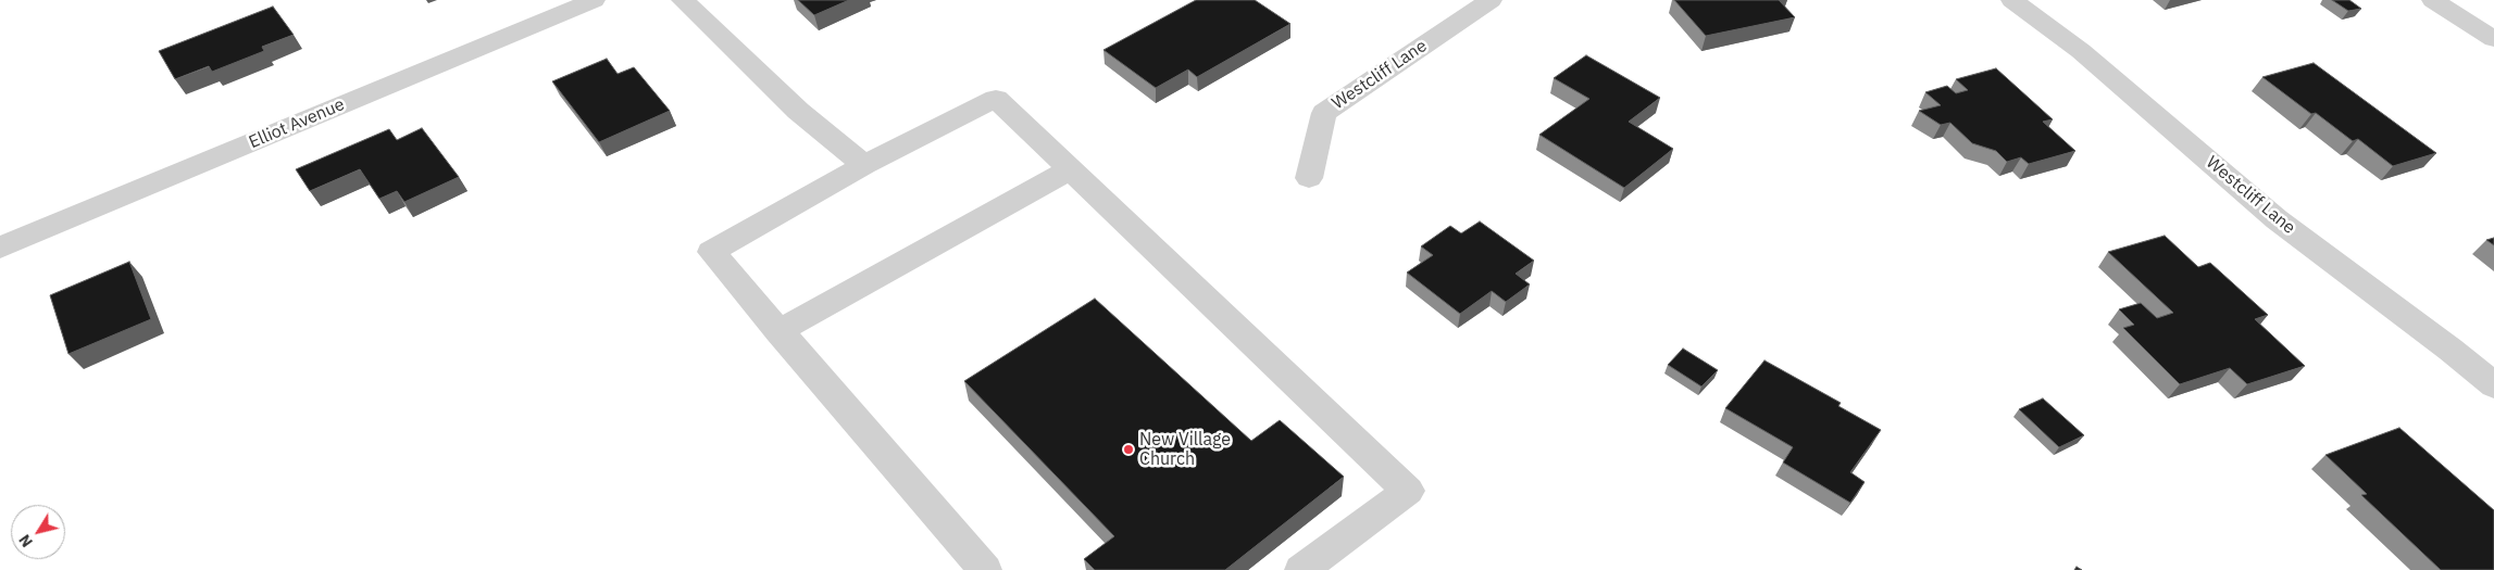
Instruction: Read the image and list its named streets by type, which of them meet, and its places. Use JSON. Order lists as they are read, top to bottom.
{
  "streets": {
    "street": ["Westcliff Lane", "Elliot Avenue"]
  },
  "places": ["New Village Church"],
  "north": "bottom left"
}
